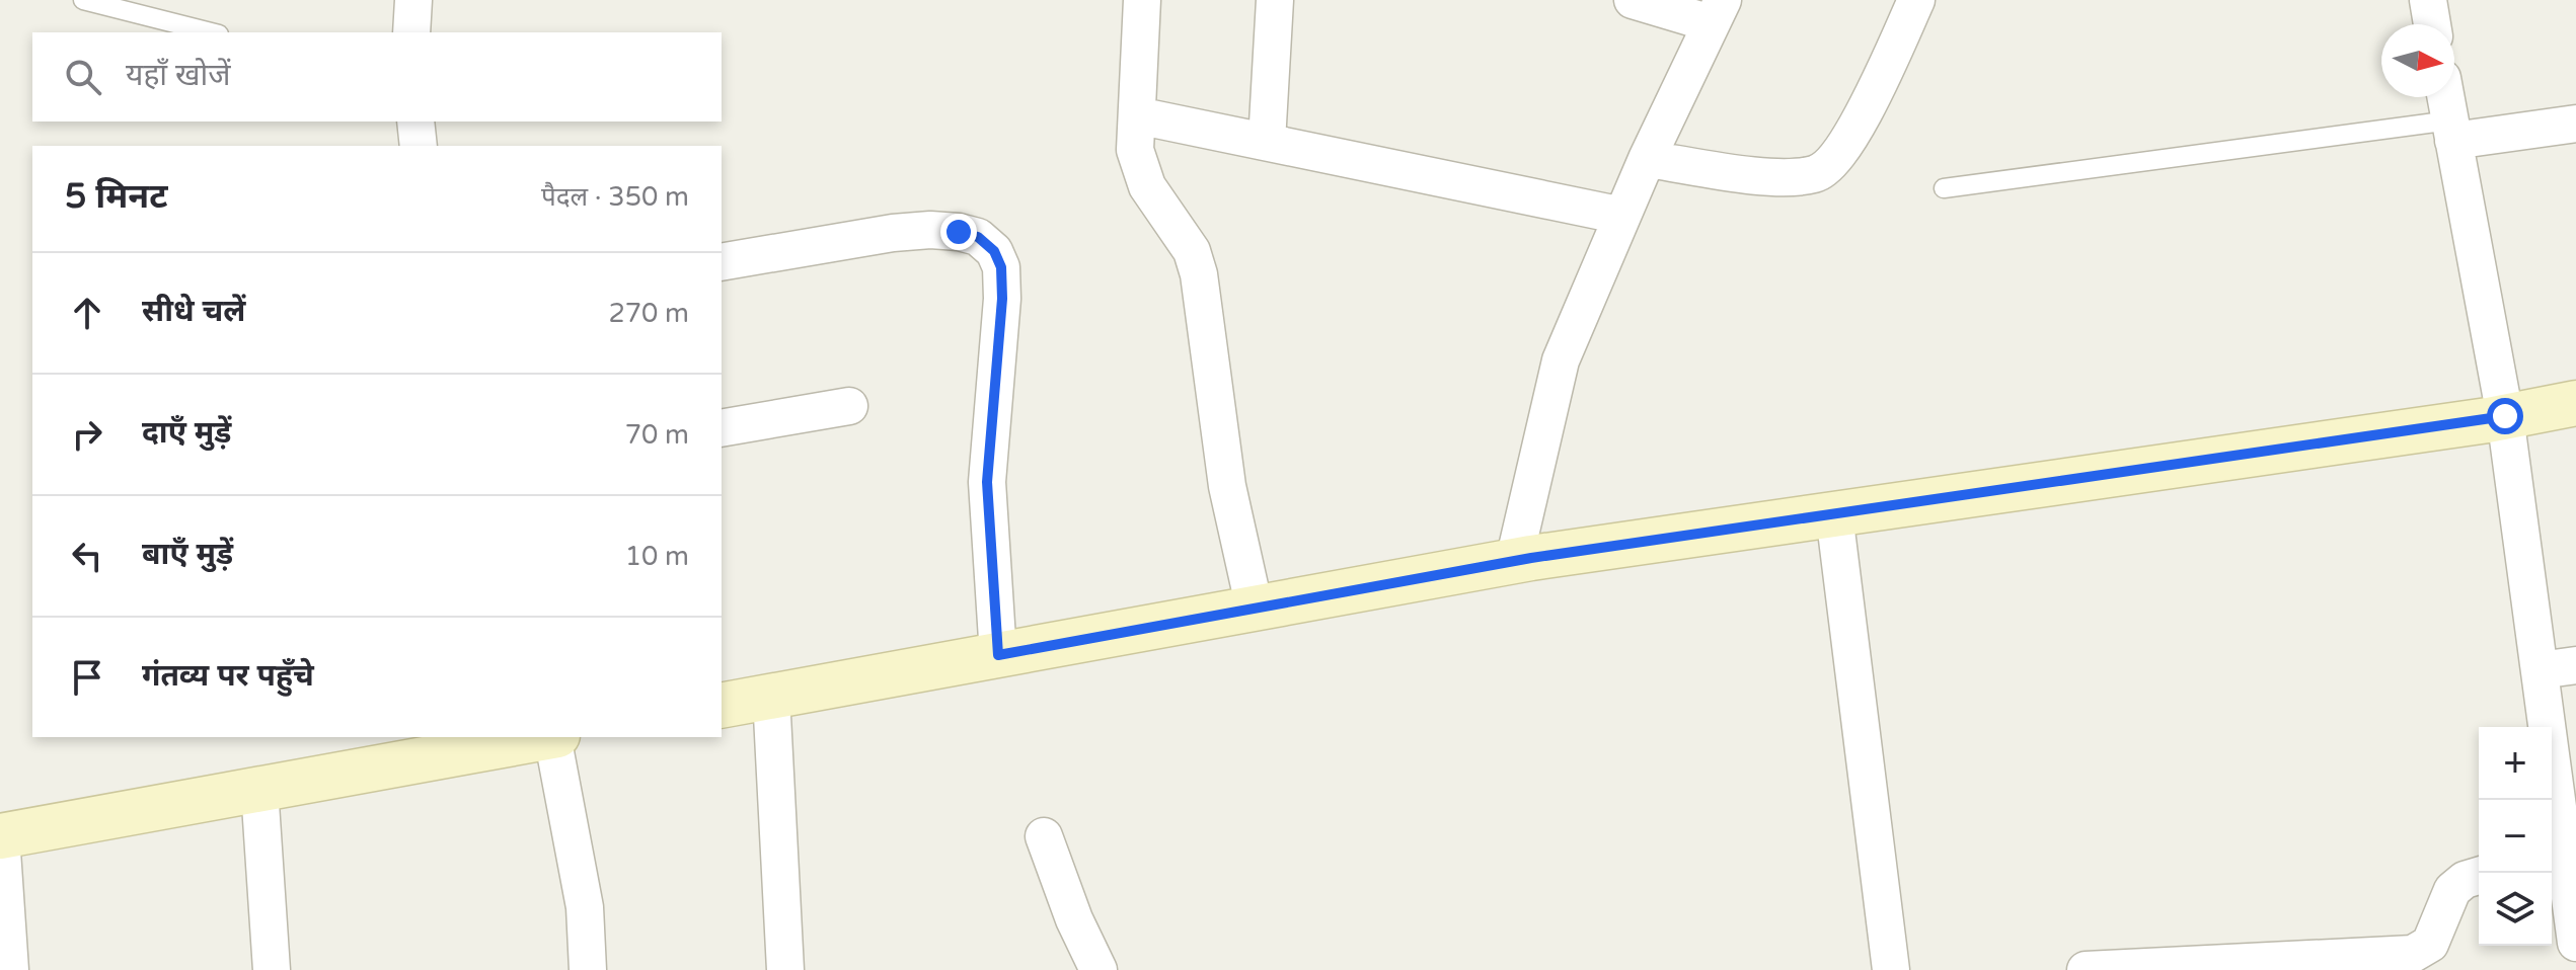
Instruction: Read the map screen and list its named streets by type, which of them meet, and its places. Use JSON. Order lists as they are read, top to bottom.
{
  "north": "right",
  "page": {
    "search": "यहाँ खोजें",
    "heading": ["5 मिनट", "पैदल · 350 m"],
    "list": [
      ["सीधे चलें", "270 m"],
      ["दाएँ मुड़ें", "70 m"],
      ["बाएँ मुड़ें", "10 m"],
      "गंतव्य पर पहुँचे"
    ],
    "map_buttons": ["+", "−"]
  }
}
